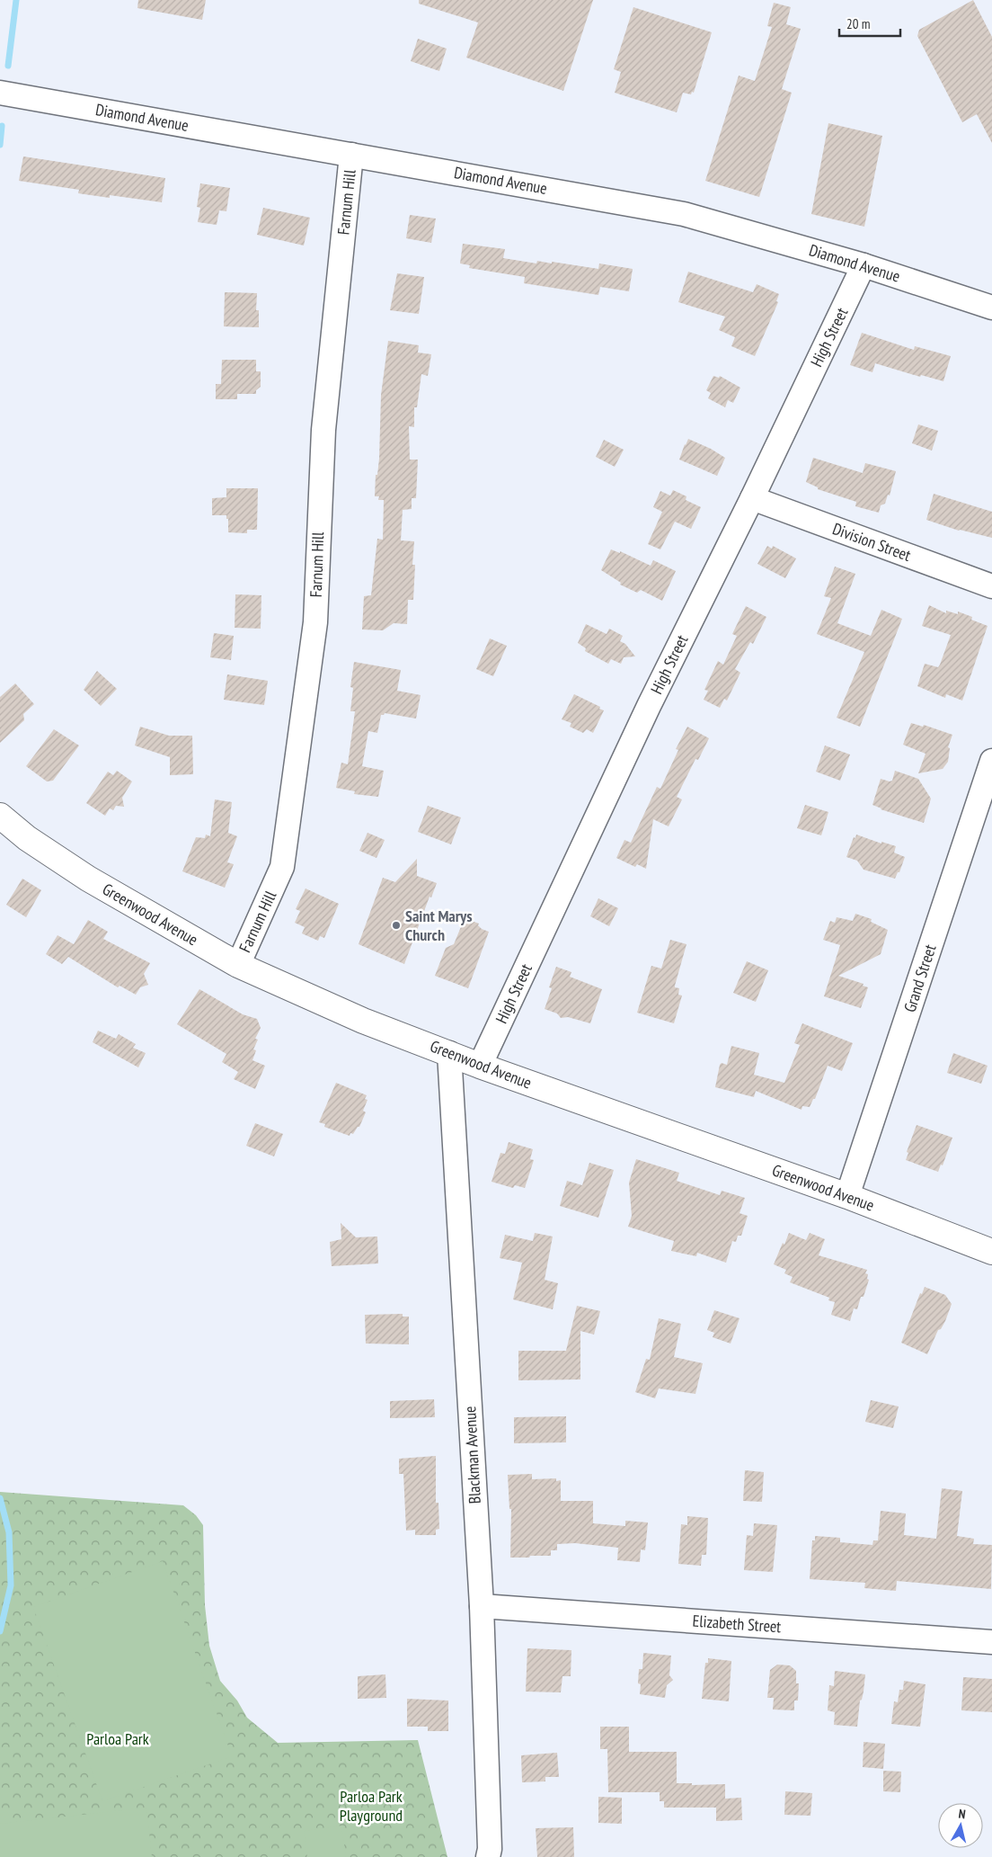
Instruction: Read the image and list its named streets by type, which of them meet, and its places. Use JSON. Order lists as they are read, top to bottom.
{
  "streets": {
    "main road": ["Greenwood Avenue"],
    "street": [
      "Diamond Avenue",
      "Farnum Hill",
      "High Street",
      "Division Street",
      "Grand Street",
      "Blackman Avenue",
      "Elizabeth Street"
    ]
  },
  "crossings": [
    ["Diamond Avenue", "Farnum Hill"],
    ["Diamond Avenue", "High Street"],
    ["Farnum Hill", "Greenwood Avenue"],
    ["High Street", "Division Street"],
    ["High Street", "Greenwood Avenue"],
    ["Greenwood Avenue", "Grand Street"],
    ["Greenwood Avenue", "Blackman Avenue"],
    ["Blackman Avenue", "Elizabeth Street"]
  ],
  "parks": ["Parloa Park", "Parloa Park Playground"],
  "places": ["Saint Marys Church"],
  "scale_bar": "20 m",
  "north": "top"
}
